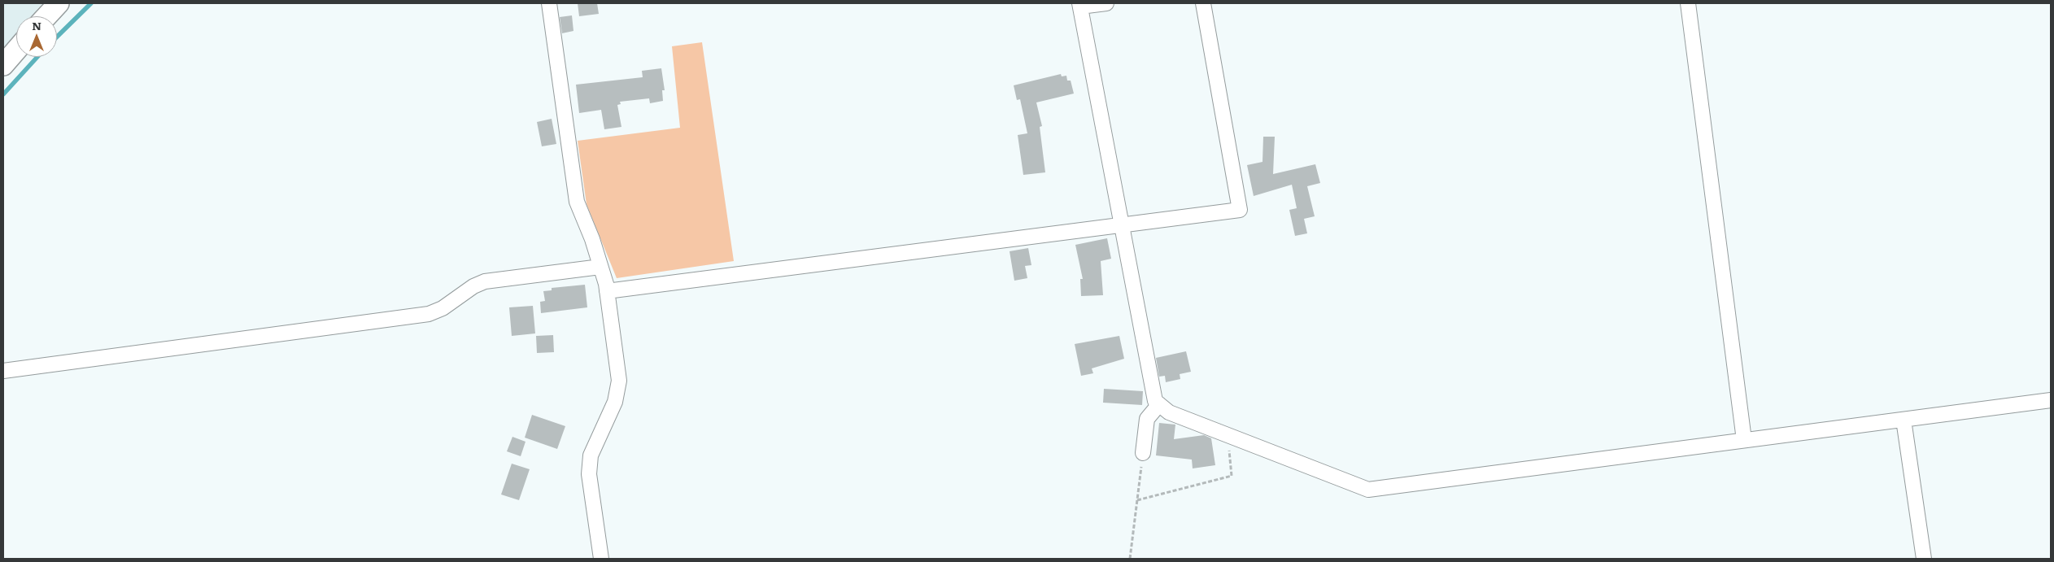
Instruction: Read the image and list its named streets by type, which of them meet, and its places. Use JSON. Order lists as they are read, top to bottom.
{
  "north": "top"
}
